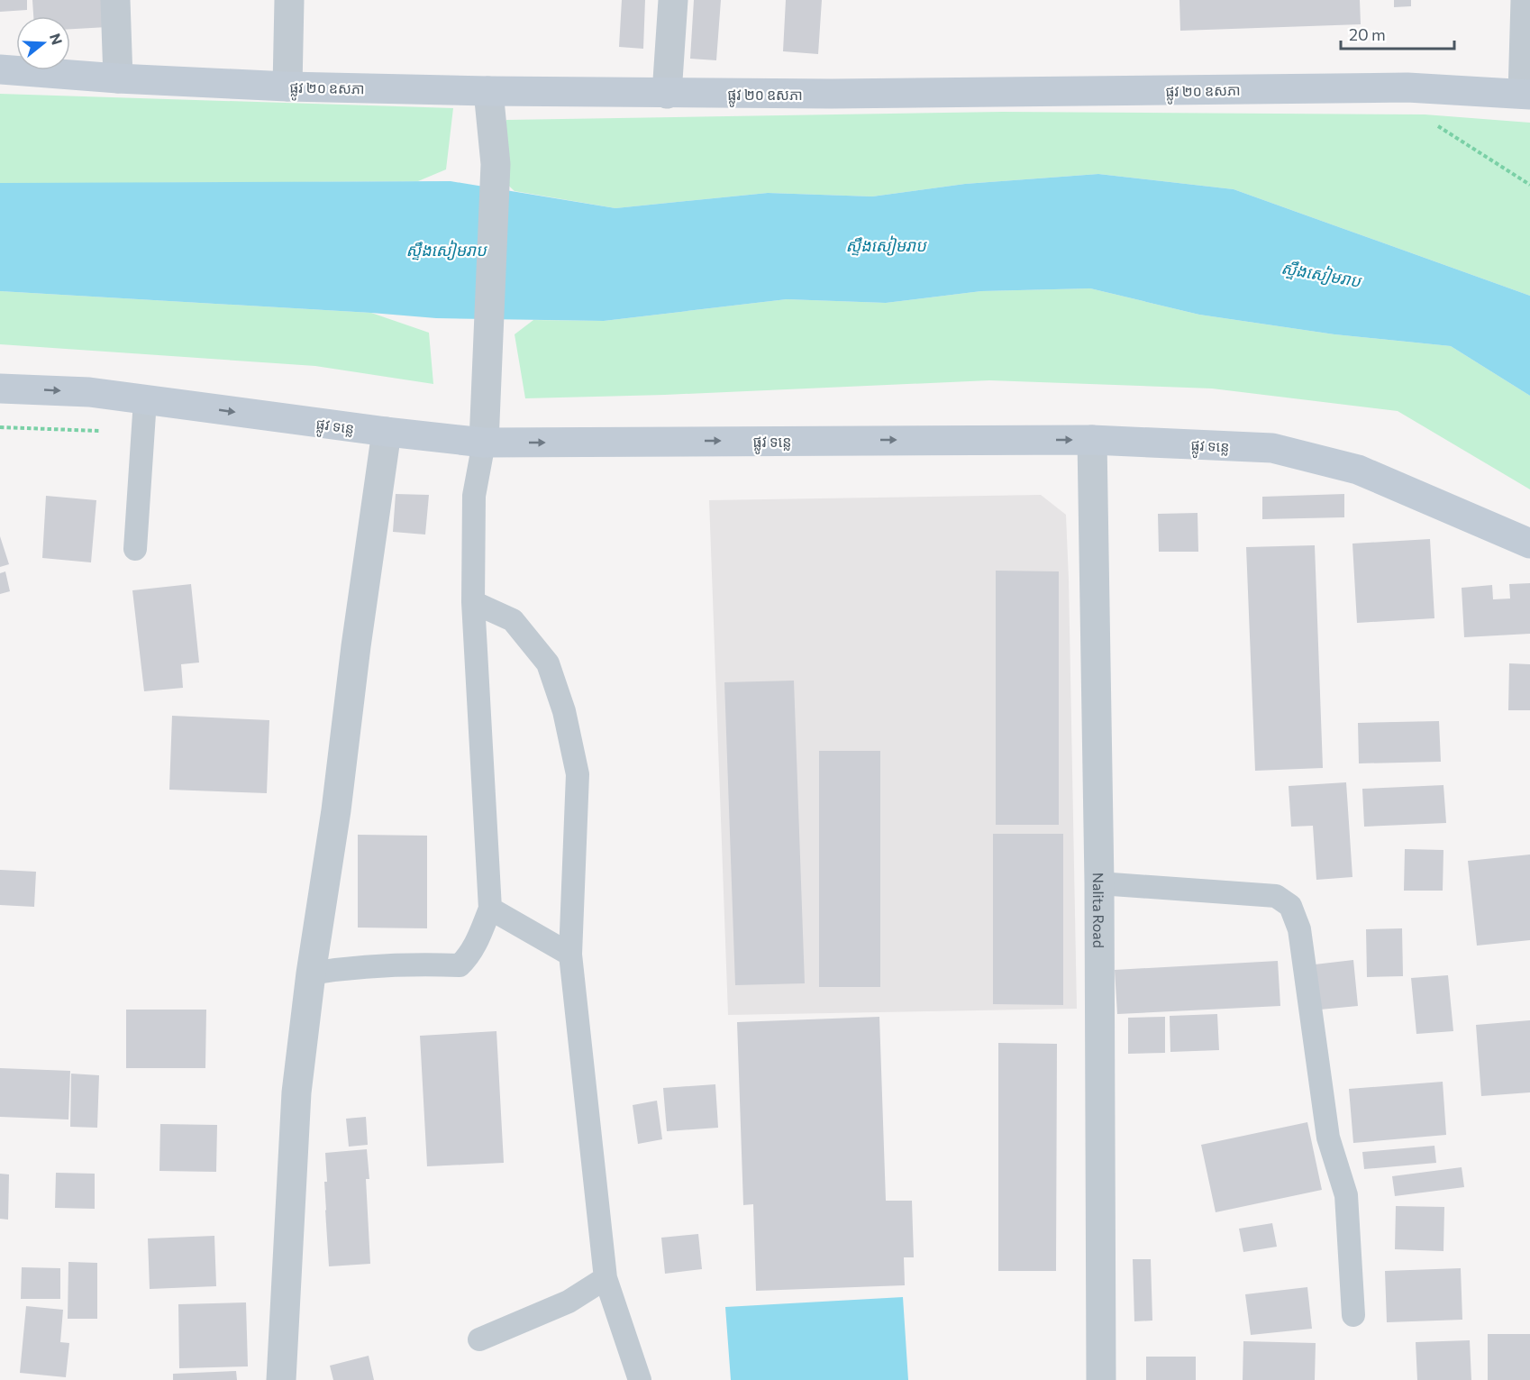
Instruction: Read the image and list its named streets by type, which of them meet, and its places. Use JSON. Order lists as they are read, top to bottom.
{
  "streets": {
    "street": ["ផ្លូវ ២០ ឧសភា", "ផ្លូវ ទន្លេ", "Nalita Road"]
  },
  "crossings": [
    ["ផ្លូវ ទន្លេ", "Nalita Road"]
  ],
  "one_way": ["ផ្លូវ ទន្លេ"],
  "water": ["ស្ទឹងសៀមរាប"],
  "scale_bar": "20 m",
  "north": "right"
}
